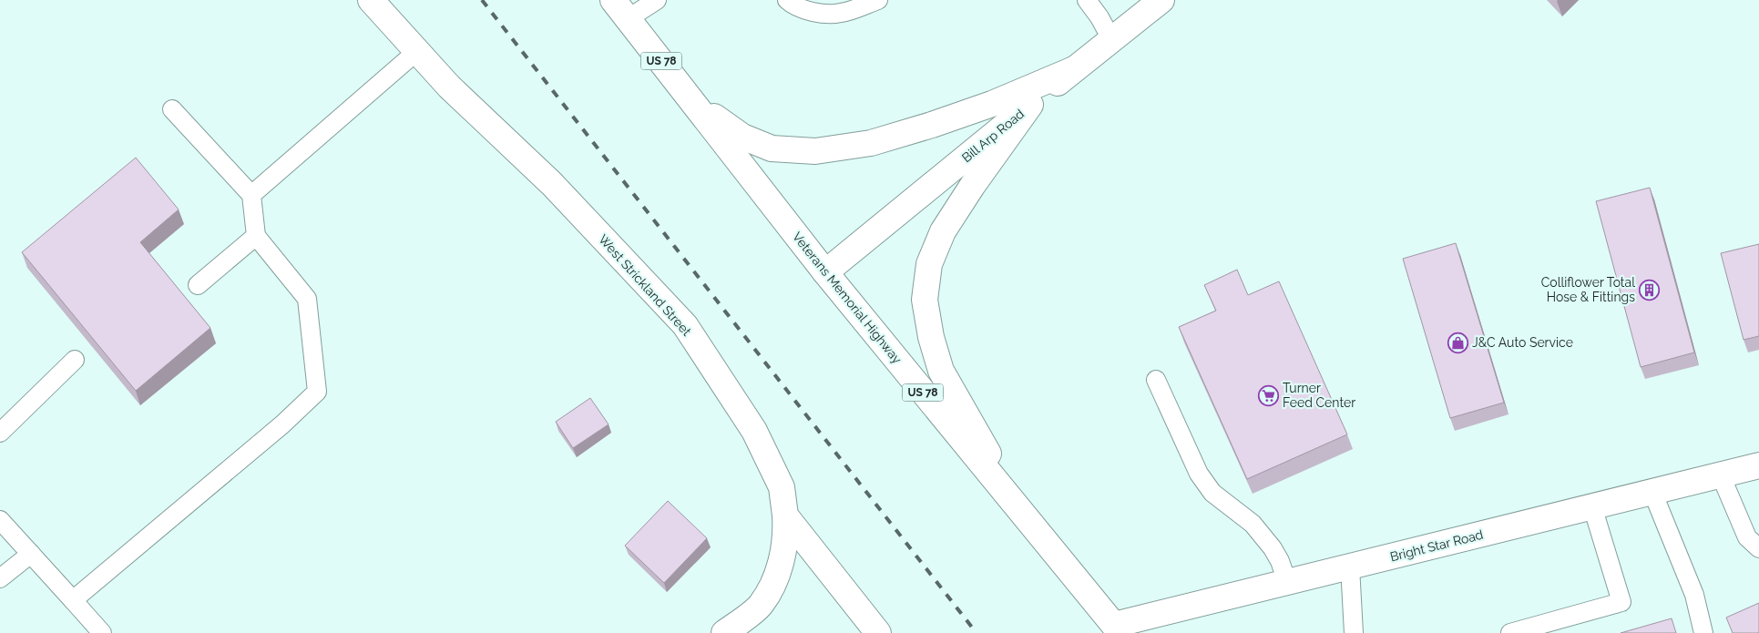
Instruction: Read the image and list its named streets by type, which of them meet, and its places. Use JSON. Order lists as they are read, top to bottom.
{
  "streets": {
    "main road": [
      "US 78",
      "Bill Arp Road",
      "West Strickland Street",
      "Veterans Memorial Highway",
      "Bright Star Road"
    ]
  },
  "crossings": [
    ["Bill Arp Road", "Veterans Memorial Highway"],
    ["Veterans Memorial Highway", "Bright Star Road"]
  ],
  "places": {
    "building": ["Colliflower Total Hose & Fittings"],
    "shop": ["J&C Auto Service"],
    "supermarket": ["Turner Feed Center"]
  }
}
